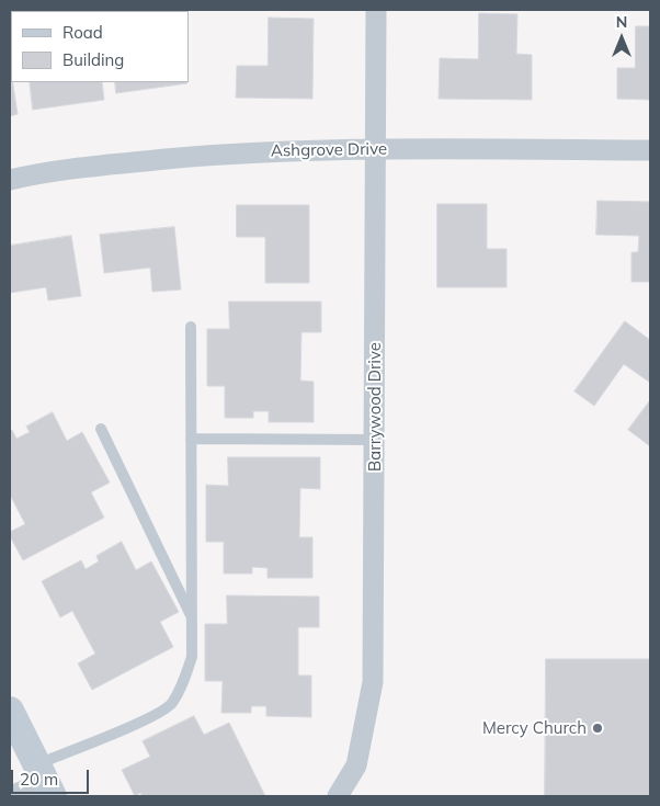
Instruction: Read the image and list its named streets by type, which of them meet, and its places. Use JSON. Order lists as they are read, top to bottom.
{
  "streets": {
    "street": ["Ashgrove Drive", "Barrywood Drive"]
  },
  "crossings": [
    ["Ashgrove Drive", "Barrywood Drive"]
  ],
  "places": ["Mercy Church"],
  "legend": ["Road", "Building"],
  "scale_bar": "20 m",
  "north": "top"
}
